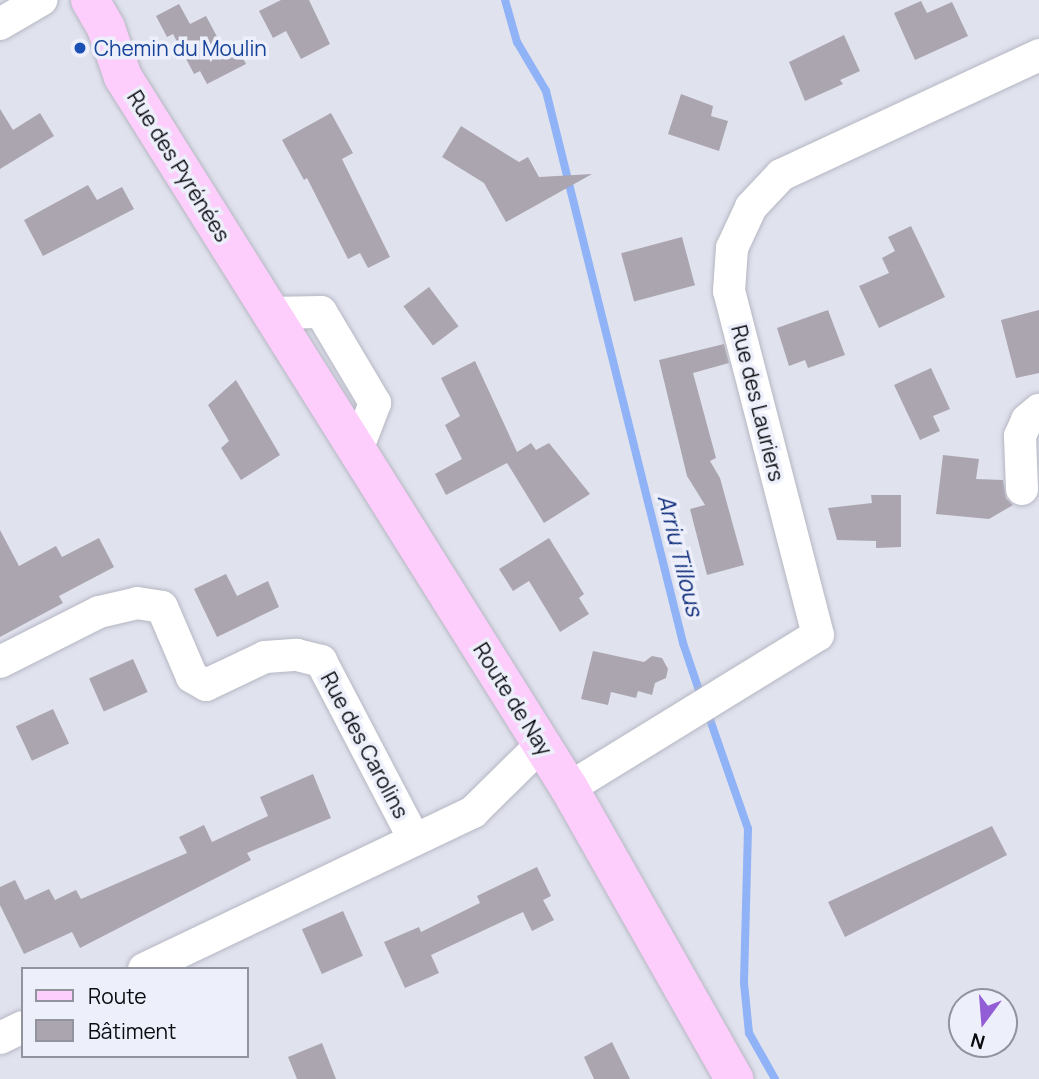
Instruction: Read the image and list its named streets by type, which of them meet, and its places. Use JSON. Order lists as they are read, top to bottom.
{
  "streets": {
    "main road": ["Rue des Pyrénées", "Route de Nay"],
    "street": ["Rue des Lauriers", "Rue des Carolins"]
  },
  "crossings": [
    ["Rue des Pyrénées", "Route de Nay"],
    ["Rue des Lauriers", "Route de Nay"],
    ["Route de Nay", "Rue des Carolins"]
  ],
  "water": ["Arriu Tillous"],
  "places": ["Chemin du Moulin"],
  "legend": ["Route", "Bâtiment"],
  "north": "bottom"
}
